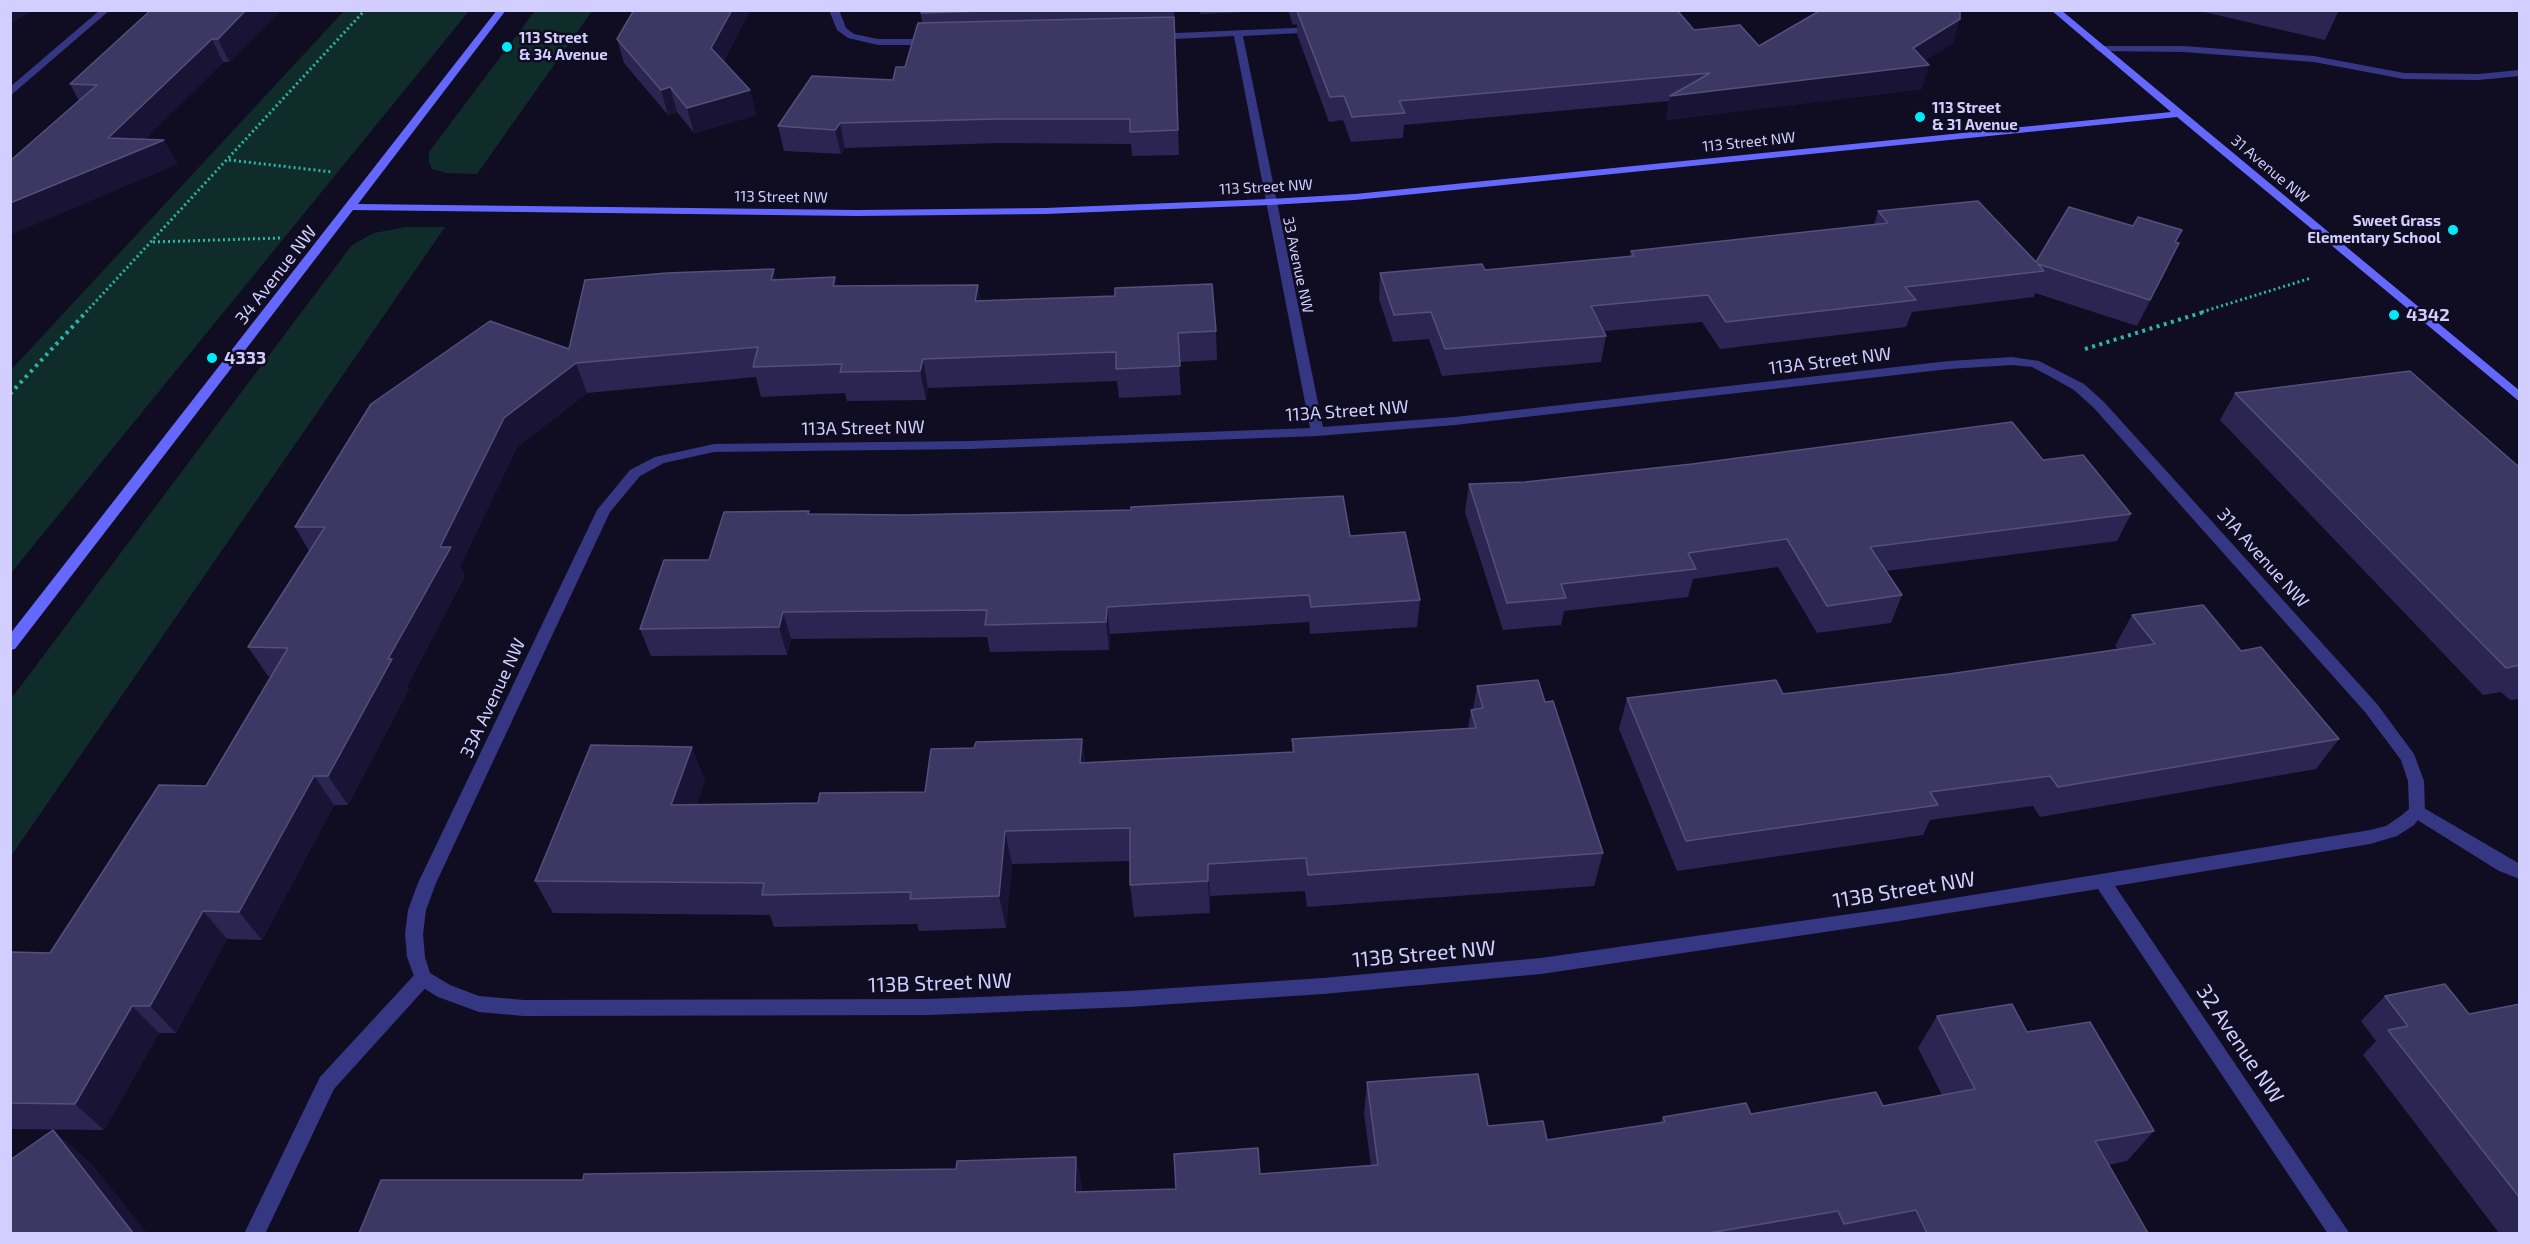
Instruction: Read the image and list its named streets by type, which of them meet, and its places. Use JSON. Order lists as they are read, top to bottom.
{
  "streets": {
    "street": [
      "113 Street NW",
      "31 Avenue NW",
      "33 Avenue NW",
      "34 Avenue NW",
      "113A Street NW",
      "31A Avenue NW",
      "33A Avenue NW",
      "113B Street NW",
      "32 Avenue NW"
    ]
  },
  "crossings": [
    ["113 Street NW", "31 Avenue NW"],
    ["113 Street NW", "33 Avenue NW"],
    ["113 Street NW", "34 Avenue NW"],
    ["33 Avenue NW", "113A Street NW"],
    ["113A Street NW", "31A Avenue NW"],
    ["113A Street NW", "33A Avenue NW"],
    ["31A Avenue NW", "113B Street NW"],
    ["33A Avenue NW", "113B Street NW"],
    ["113B Street NW", "32 Avenue NW"]
  ],
  "places": [
    "113 Street & 34 Avenue",
    "113 Street & 31 Avenue",
    "Sweet Grass Elementary School",
    "4342",
    "4333"
  ]
}
